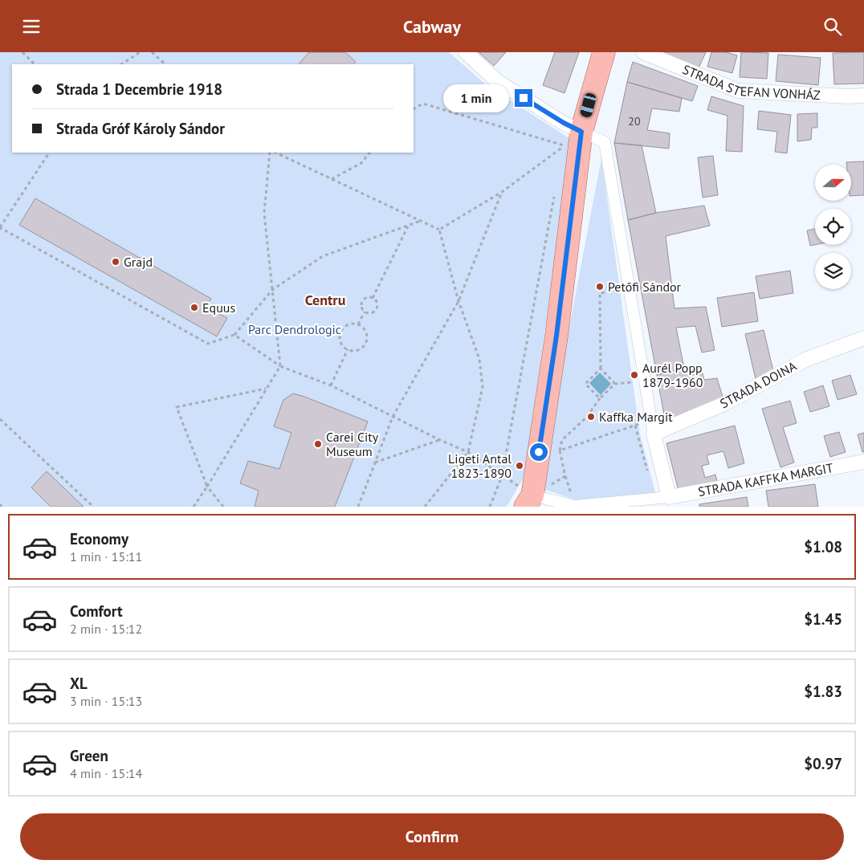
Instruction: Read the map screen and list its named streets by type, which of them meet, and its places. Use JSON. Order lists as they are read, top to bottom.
{
  "streets": {
    "street": ["STRADA STEFAN VONHÁZ", "STRADA DOINA", "STRADA KAFFKA MARGIT"]
  },
  "districts": ["Centru"],
  "parks": ["Parc Dendrologic"],
  "places": [
    "Grajd",
    "Petőfi Sándor",
    "Equus",
    "Aurél Popp 1879-1960",
    "Kaffka Margit",
    "Carei City Museum",
    "Ligeti Antal 1823-1890"
  ],
  "house_numbers": ["20"],
  "north": "right",
  "page": {
    "header": "Cabway",
    "banner": ["Strada 1 Decembrie 1918", "Strada Gróf Károly Sándor"],
    "bubble": "1 min",
    "list": [
      {
        "name": "Economy",
        "note": "1 min · 15:11",
        "value": "$1.08"
      },
      {
        "name": "Comfort",
        "note": "2 min · 15:12",
        "value": "$1.45"
      },
      {
        "name": "XL",
        "note": "3 min · 15:13",
        "value": "$1.83"
      },
      {
        "name": "Green",
        "note": "4 min · 15:14",
        "value": "$0.97"
      }
    ],
    "buttons": "Confirm"
  }
}
